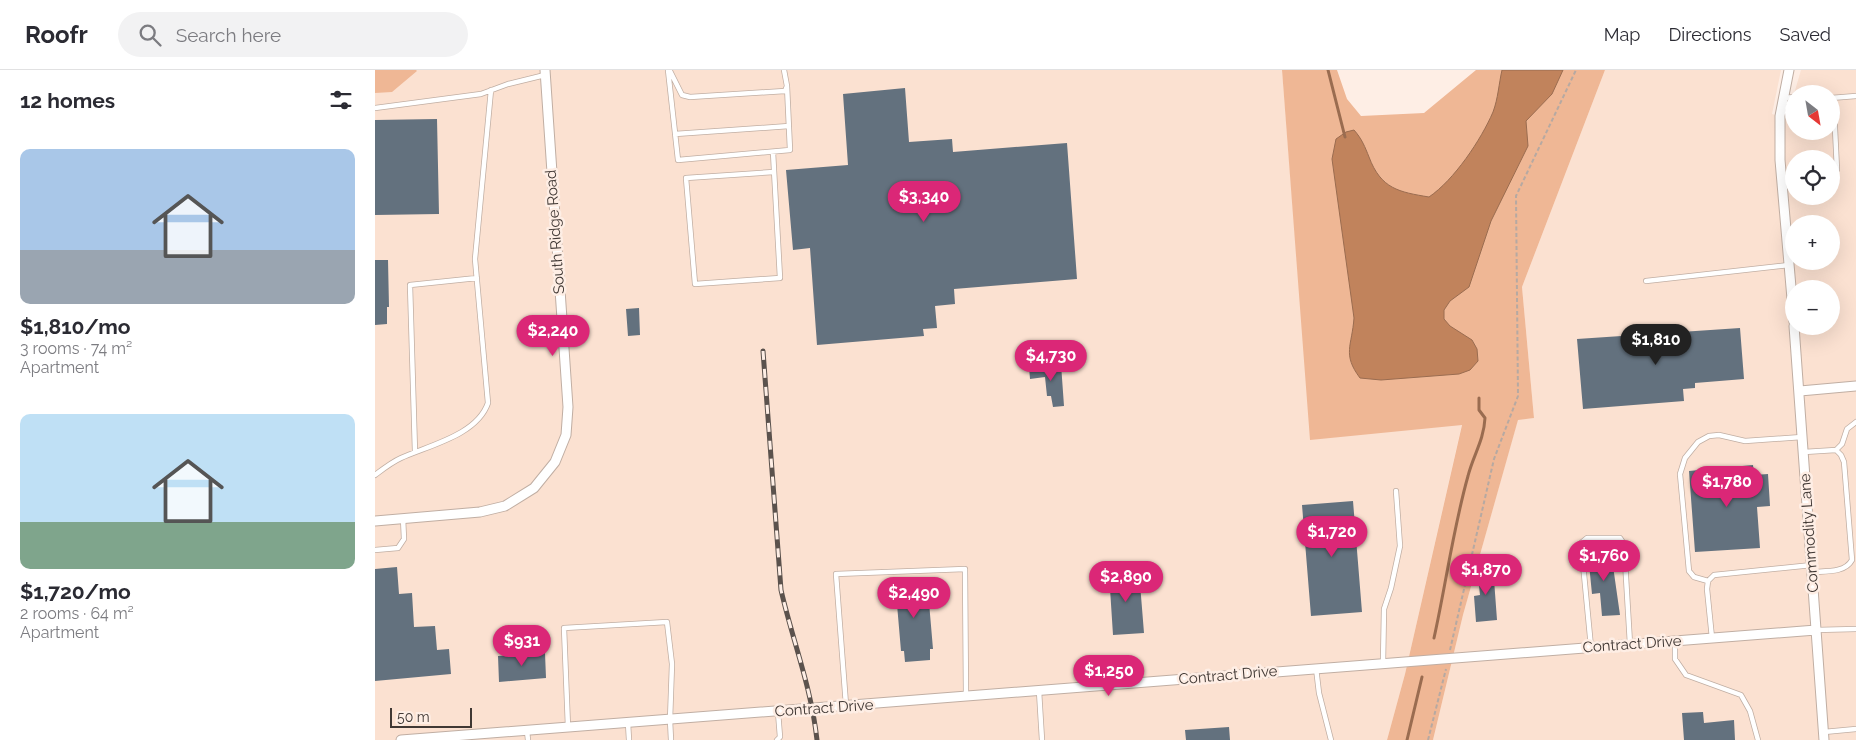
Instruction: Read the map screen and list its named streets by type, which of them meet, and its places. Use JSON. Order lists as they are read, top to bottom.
{
  "streets": {
    "street": ["South Ridge Road", "Commodity Lane", "Contract Drive"]
  },
  "crossings": [
    ["Commodity Lane", "Contract Drive"]
  ],
  "scale_bar": "50 m",
  "north": "bottom right",
  "page": {
    "header": "Roofr",
    "search": "Search here",
    "nav": ["Map", "Directions", "Saved"],
    "heading": "12 homes",
    "map_buttons": ["+", "−"],
    "list": [
      {
        "name": "$1,810/mo",
        "note": "3 rooms · 74 m² · Apartment"
      },
      {
        "name": "$1,720/mo",
        "note": "2 rooms · 64 m² · Apartment"
      }
    ],
    "price": [
      "$3,340",
      "$2,240",
      "$1,810",
      "$4,730",
      "$1,780",
      "$1,720",
      "$1,760",
      "$1,870",
      "$2,890",
      "$2,490",
      "$931",
      "$1,250"
    ],
    "scale": "50 m"
  }
}
